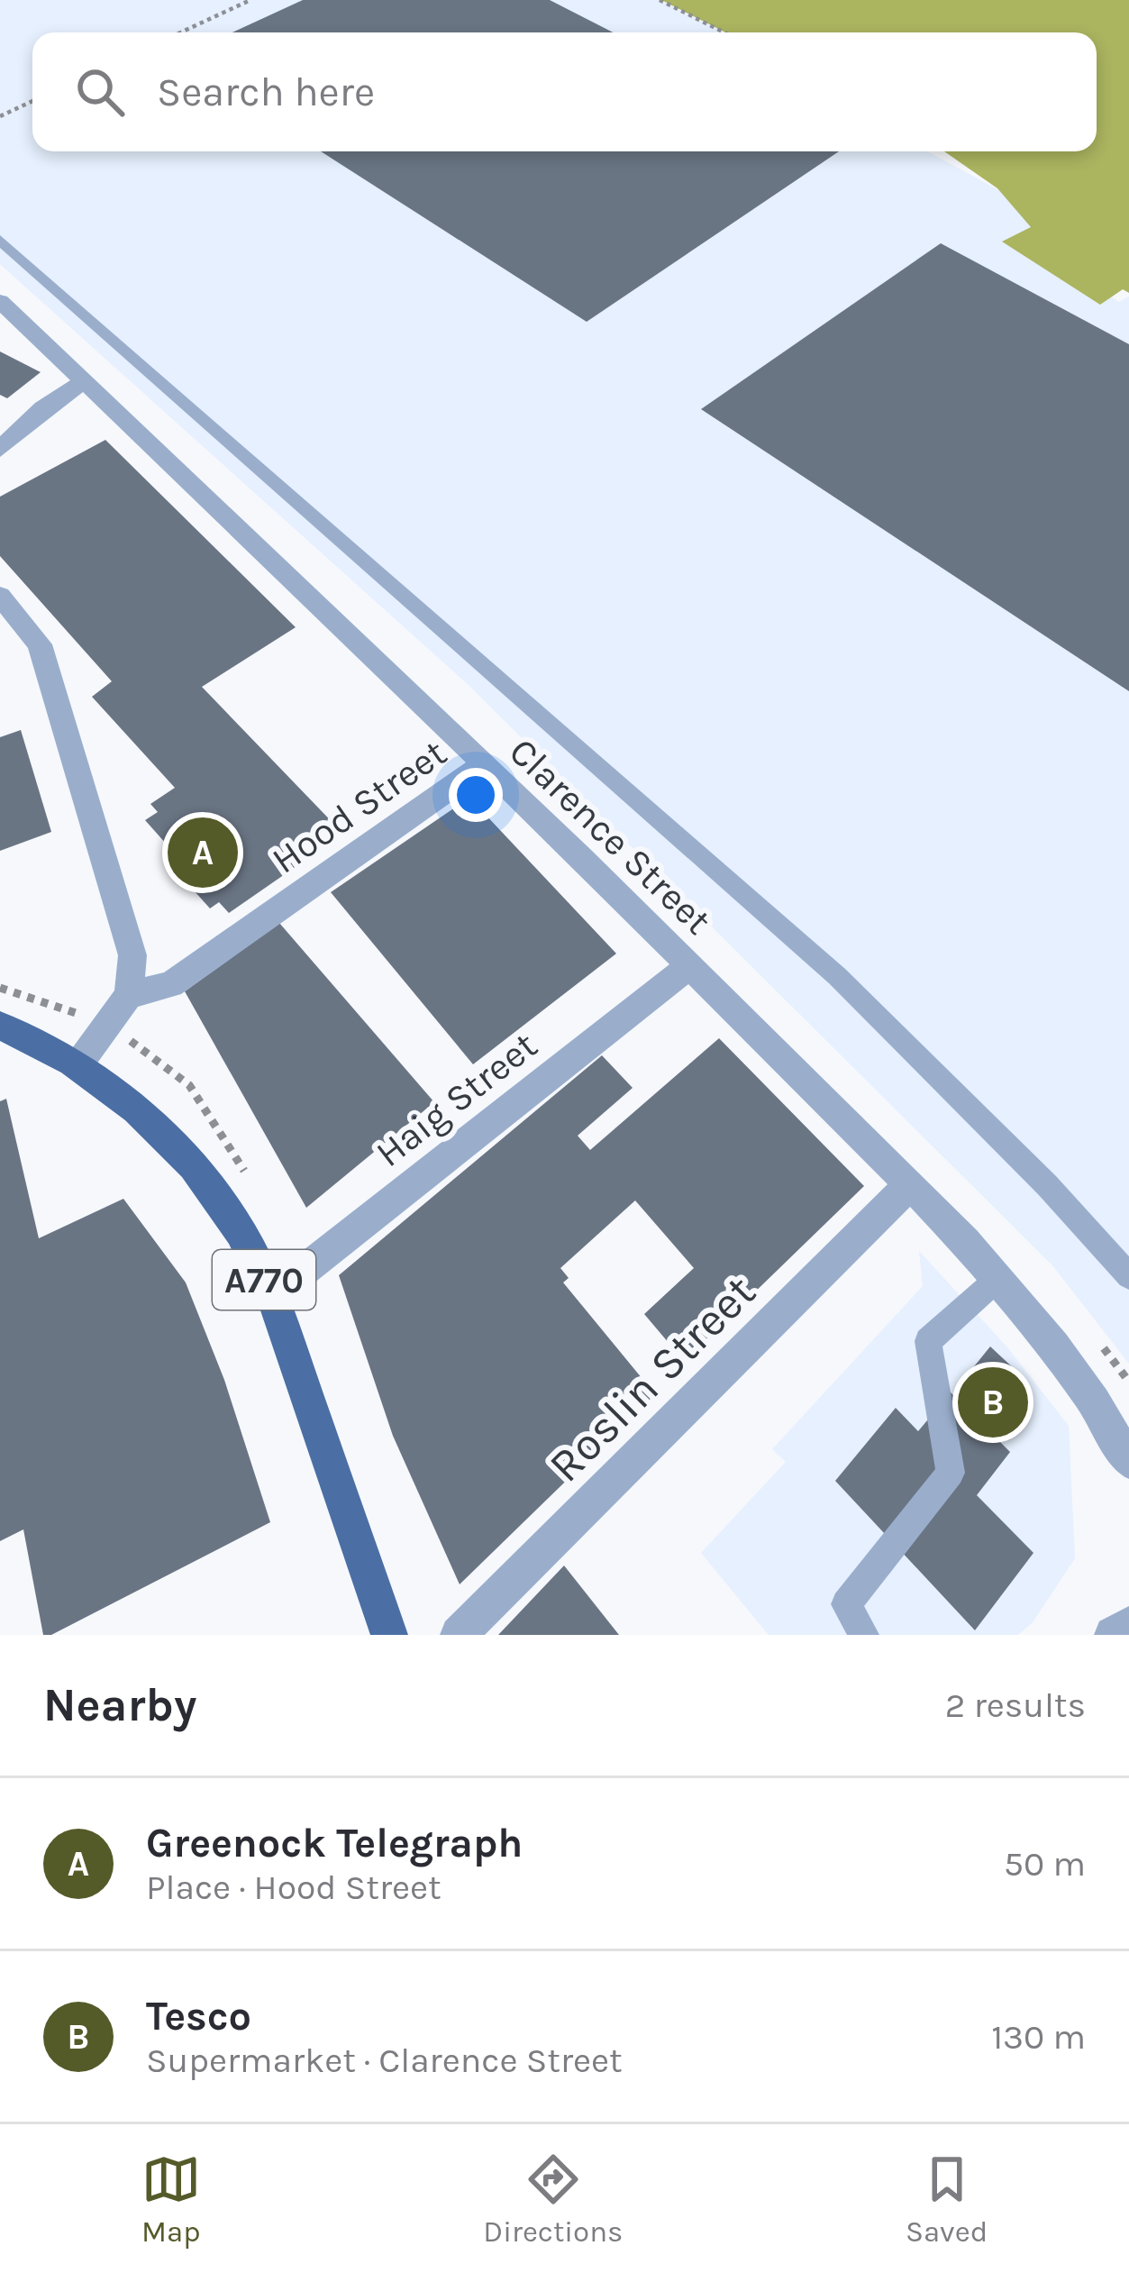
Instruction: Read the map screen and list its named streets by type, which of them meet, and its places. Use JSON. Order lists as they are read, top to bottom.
{
  "streets": {
    "main road": ["A770"],
    "street": [
      "Hood Street",
      "Clarence Street",
      "Haig Street",
      "Roslin Street"
    ]
  },
  "crossings": [
    ["Hood Street", "Clarence Street"],
    ["Clarence Street", "Haig Street"],
    ["Clarence Street", "Roslin Street"],
    ["Haig Street", "A770"]
  ],
  "page": {
    "search": "Search here",
    "pins": ["A", "B"],
    "heading": ["Nearby", "2 results"],
    "list": [
      {
        "mark": "A",
        "name": "Greenock Telegraph",
        "note": "Place · Hood Street",
        "value": "50 m"
      },
      {
        "mark": "B",
        "name": "Tesco",
        "note": "Supermarket · Clarence Street",
        "value": "130 m"
      }
    ],
    "nav": ["Map", "Directions", "Saved"]
  }
}
